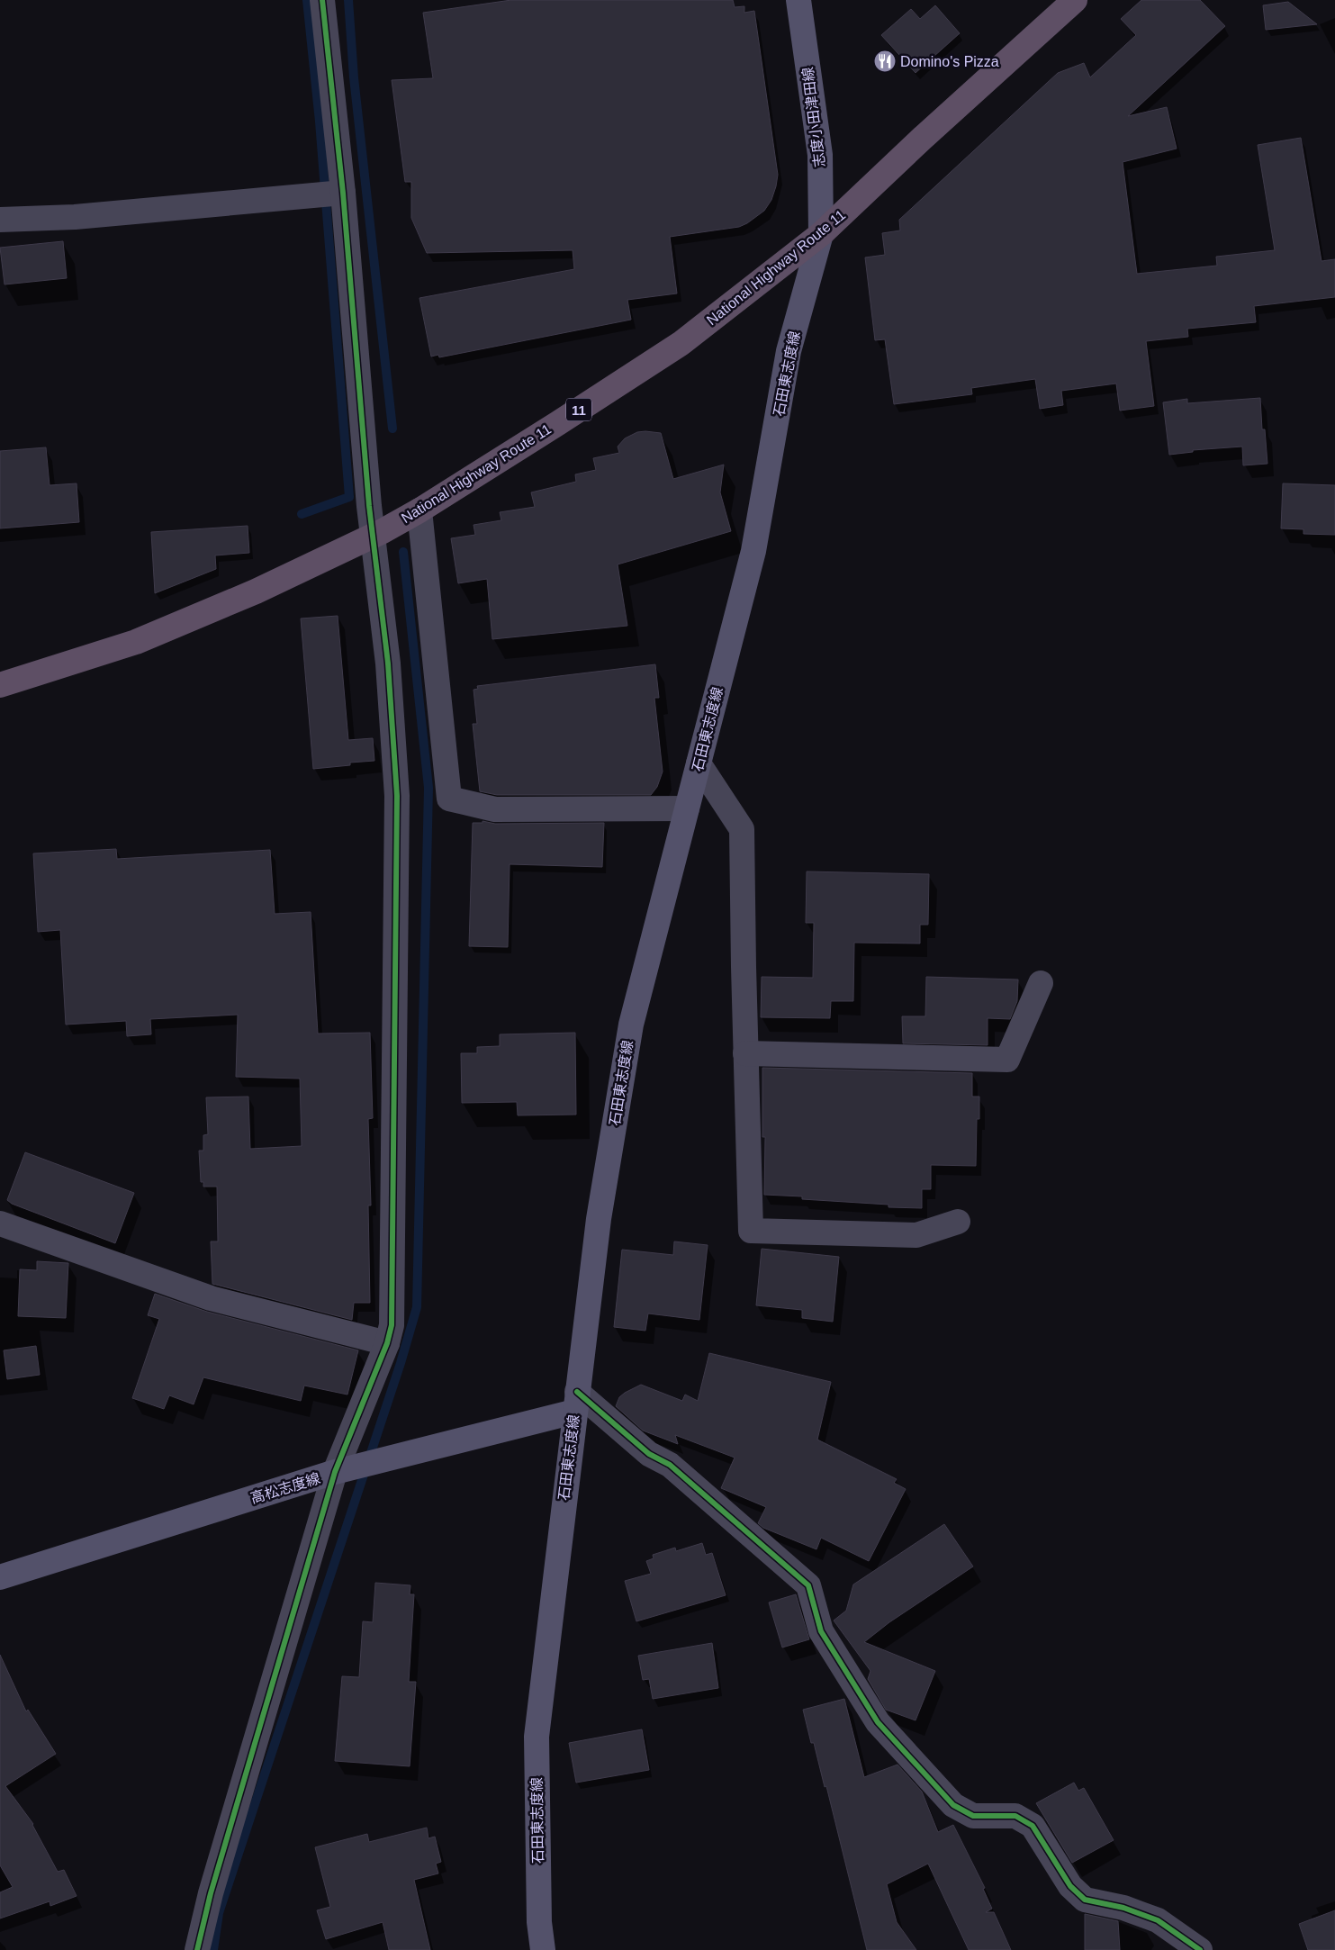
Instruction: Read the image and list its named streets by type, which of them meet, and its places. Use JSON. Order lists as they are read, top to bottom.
{
  "streets": {
    "highway": ["National Highway Route 11", "11"],
    "main road": ["志度小田津田線", "石田東志度線", "高松志度線"]
  },
  "crossings": [
    ["志度小田津田線", "National Highway Route 11"],
    ["志度小田津田線", "石田東志度線"],
    ["National Highway Route 11", "石田東志度線"],
    ["石田東志度線", "高松志度線"]
  ],
  "places": {
    "restaurant": ["Domino's Pizza"]
  }
}
